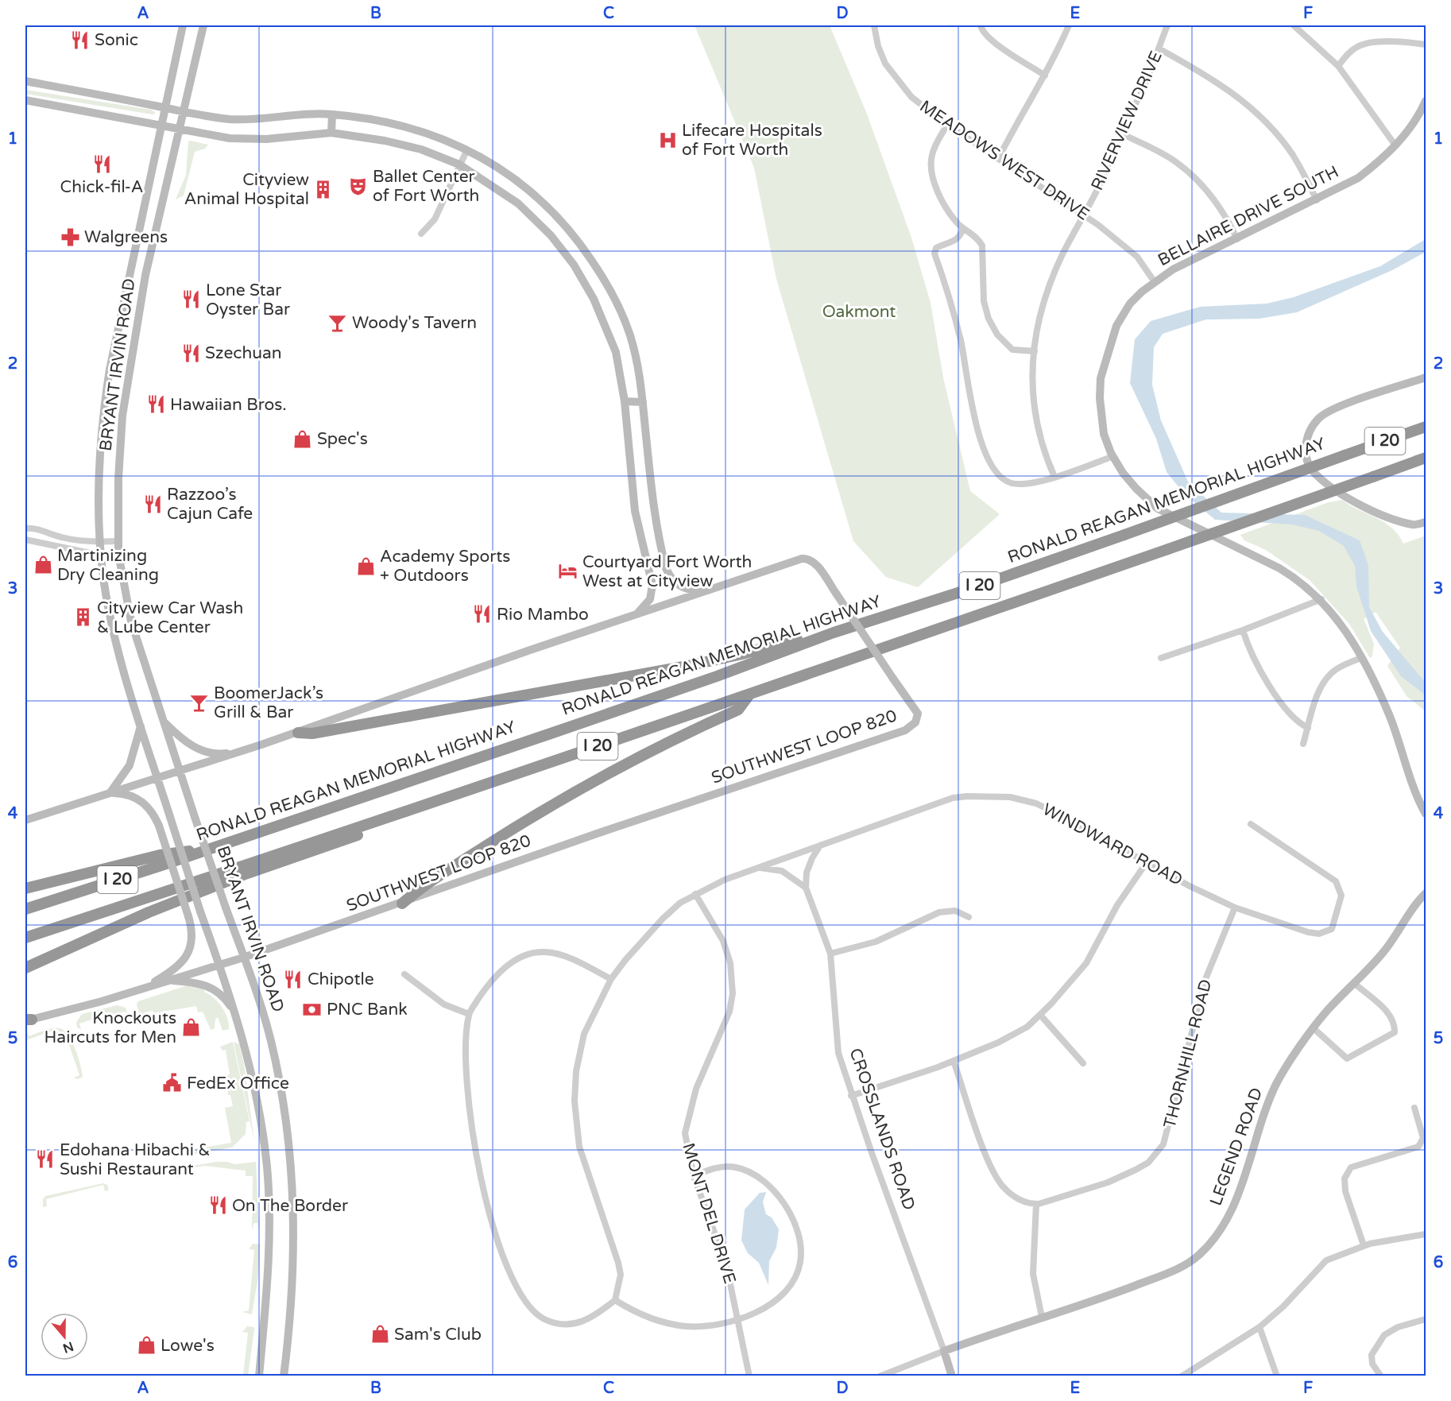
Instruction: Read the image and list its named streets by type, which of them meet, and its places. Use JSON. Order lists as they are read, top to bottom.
{
  "streets": {
    "highway": ["I 20", "RONALD REAGAN MEMORIAL HIGHWAY"],
    "main road": [
      "BELLAIRE DRIVE SOUTH",
      "BRYANT IRVIN ROAD",
      "SOUTHWEST LOOP 820",
      "CROSSLANDS ROAD",
      "LEGEND ROAD"
    ],
    "street": [
      "RIVERVIEW DRIVE",
      "MEADOWS WEST DRIVE",
      "WINDWARD ROAD",
      "THORNHILL ROAD",
      "MONT DEL DRIVE"
    ]
  },
  "crossings": [
    ["RIVERVIEW DRIVE", "MEADOWS WEST DRIVE"],
    ["MEADOWS WEST DRIVE", "BELLAIRE DRIVE SOUTH"],
    ["BRYANT IRVIN ROAD", "SOUTHWEST LOOP 820"],
    ["WINDWARD ROAD", "THORNHILL ROAD"],
    ["WINDWARD ROAD", "MONT DEL DRIVE"],
    ["CROSSLANDS ROAD", "LEGEND ROAD"]
  ],
  "parks": ["Oakmont"],
  "places": {
    "restaurant": [
      "Sonic",
      "Chick-fil-A",
      "Lone Star Oyster Bar",
      "Szechuan",
      "Hawaiian Bros.",
      "Razzoo’s Cajun Cafe",
      "Rio Mambo",
      "Chipotle",
      "Edohana Hibachi & Sushi Restaurant",
      "On The Border"
    ],
    "hospital": ["Lifecare Hospitals of Fort Worth"],
    "theatre": ["Ballet Center of Fort Worth"],
    "building": ["Cityview Animal Hospital", "Cityview Car Wash & Lube Center"],
    "pharmacy": ["Walgreens"],
    "bar": ["Woody's Tavern", "BoomerJack’s Grill & Bar"],
    "shop": [
      "Spec's",
      "Martinizing Dry Cleaning",
      "Academy Sports + Outdoors",
      "Knockouts Haircuts for Men",
      "Sam's Club",
      "Lowe's"
    ],
    "hotel": ["Courtyard Fort Worth West at Cityview"],
    "bank": ["PNC Bank"],
    "public building": ["FedEx Office"]
  },
  "north": "bottom",
  "grid": {
    "columns": [
      "A",
      "B",
      "C",
      "D",
      "E",
      "F"
    ],
    "rows": [
      "1",
      "2",
      "3",
      "4",
      "5",
      "6"
    ]
  }
}
